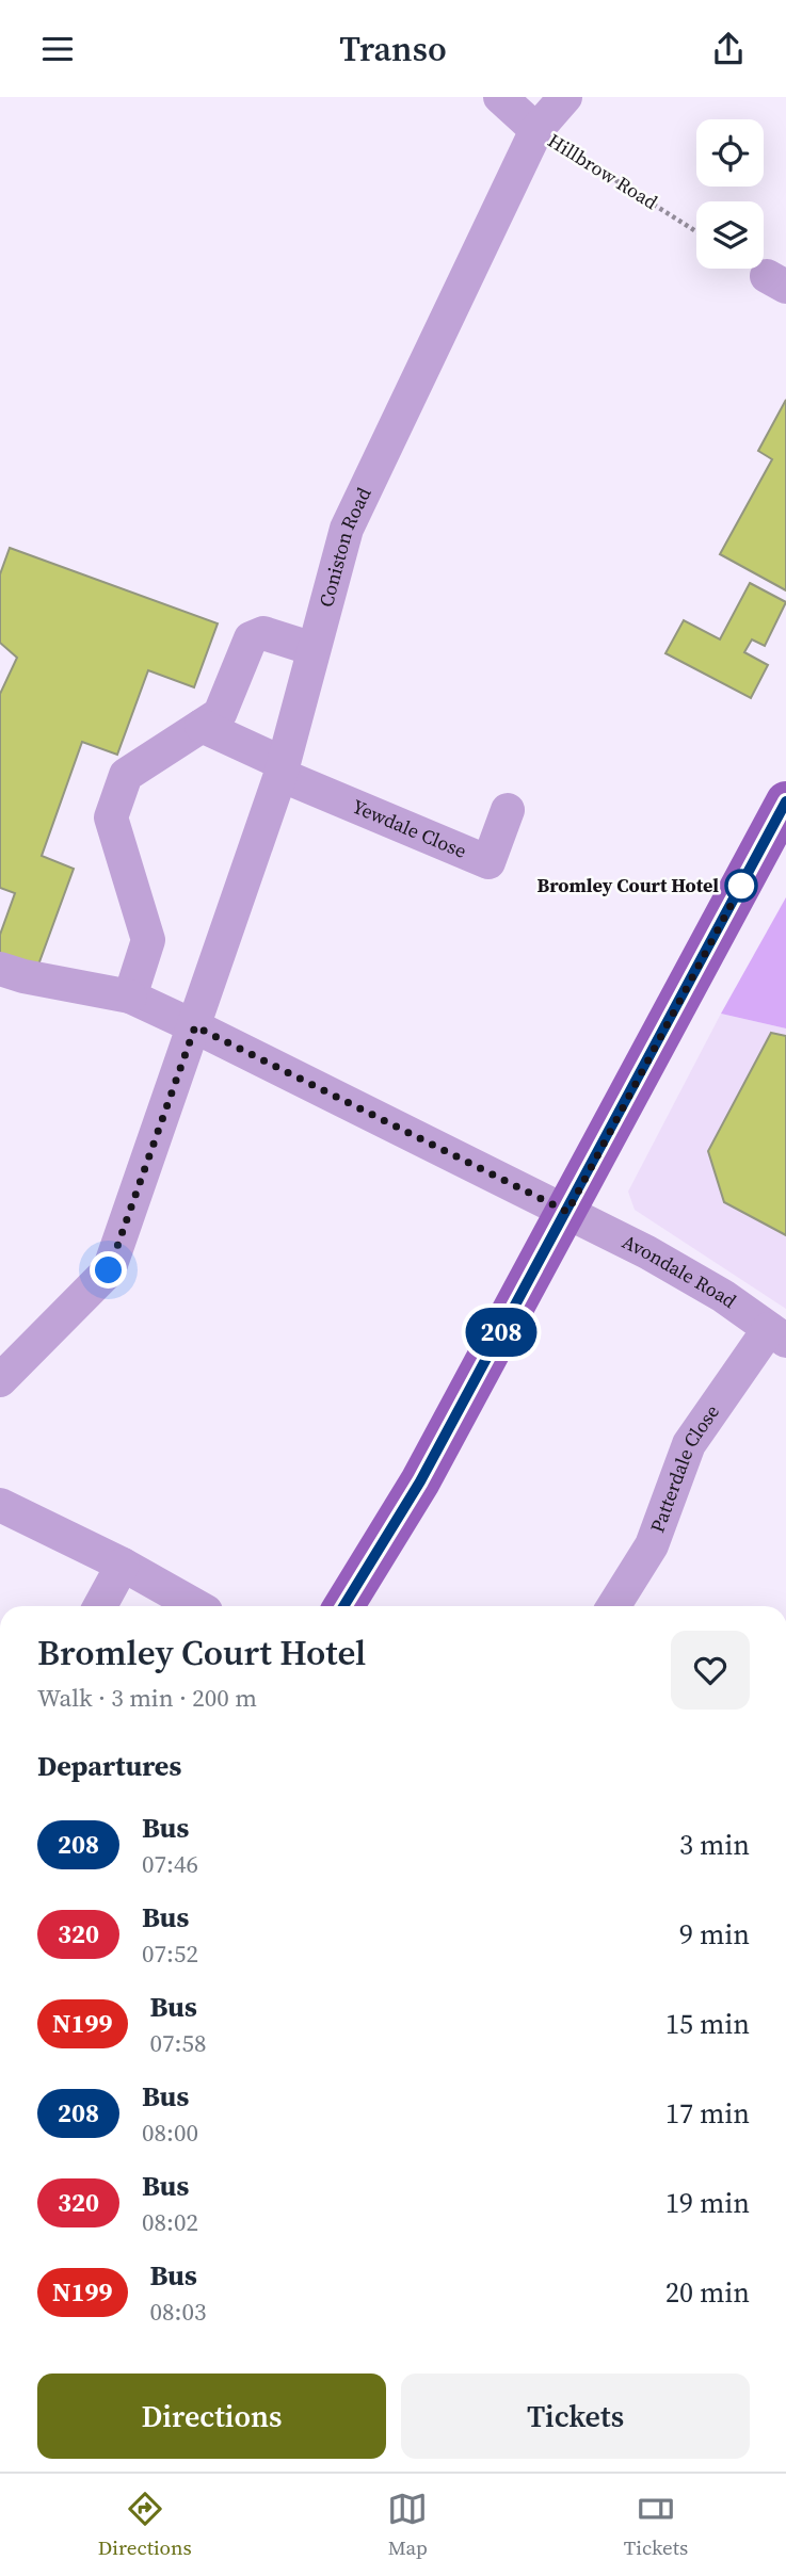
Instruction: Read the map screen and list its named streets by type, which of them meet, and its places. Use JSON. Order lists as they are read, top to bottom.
{
  "streets": {
    "street": [
      "Hillbrow Road",
      "Coniston Road",
      "Yewdale Close",
      "Avondale Road",
      "Patterdale Close"
    ]
  },
  "crossings": [
    ["Hillbrow Road", "Coniston Road"],
    ["Coniston Road", "Yewdale Close"],
    ["Avondale Road", "Patterdale Close"]
  ],
  "places": ["Bromley Court Hotel"],
  "lines": ["bus line 208"],
  "page": {
    "header": "Transo",
    "on_map": "208",
    "heading": [
      ["Bromley Court Hotel", "Walk · 3 min · 200 m"],
      "Departures"
    ],
    "list": [
      {
        "mark": "208",
        "name": "Bus",
        "note": "07:46",
        "value": "3 min"
      },
      {
        "mark": "320",
        "name": "Bus",
        "note": "07:52",
        "value": "9 min"
      },
      {
        "mark": "N199",
        "name": "Bus",
        "note": "07:58",
        "value": "15 min"
      },
      {
        "mark": "208",
        "name": "Bus",
        "note": "08:00",
        "value": "17 min"
      },
      {
        "mark": "320",
        "name": "Bus",
        "note": "08:02",
        "value": "19 min"
      },
      {
        "mark": "N199",
        "name": "Bus",
        "note": "08:03",
        "value": "20 min"
      }
    ],
    "buttons": ["Directions", "Tickets"],
    "tabs": ["Directions", "Map", "Tickets"]
  }
}
